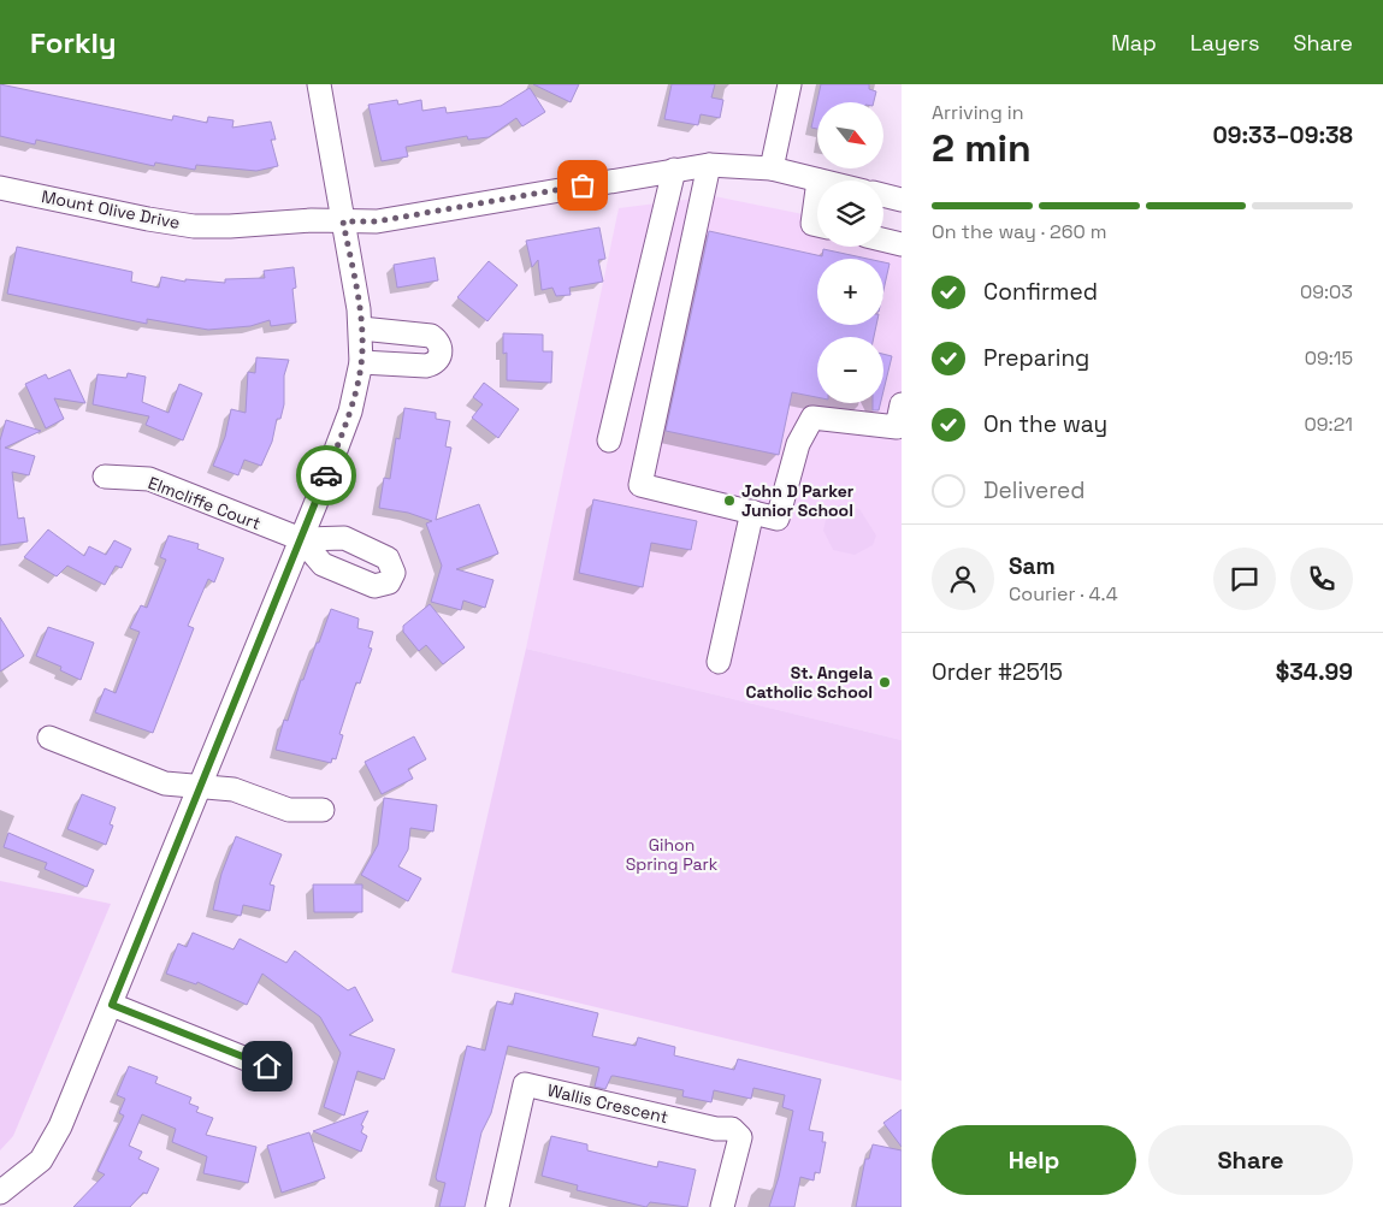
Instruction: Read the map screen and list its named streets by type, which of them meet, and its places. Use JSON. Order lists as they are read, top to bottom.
{
  "streets": {
    "street": ["Mount Olive Drive", "Elmcliffe Court", "Wallis Crescent"]
  },
  "parks": ["Gihon Spring Park"],
  "places": ["John D Parker Junior School", "St. Angela Catholic School"],
  "north": "bottom right",
  "page": {
    "header": "Forkly",
    "nav": ["Map", "Layers", "Share"],
    "heading": ["2 min", "Arriving in", "09:33–09:38"],
    "panel": [
      "Sam",
      "Courier · 4.4",
      "Order #2515",
      "$34.99"
    ],
    "map_buttons": ["+", "−"],
    "bar": "On the way · 260 m",
    "list": [
      ["Confirmed", "09:03"],
      ["Preparing", "09:15"],
      ["On the way", "09:21"],
      "Delivered"
    ],
    "buttons": ["Help", "Share"]
  }
}
